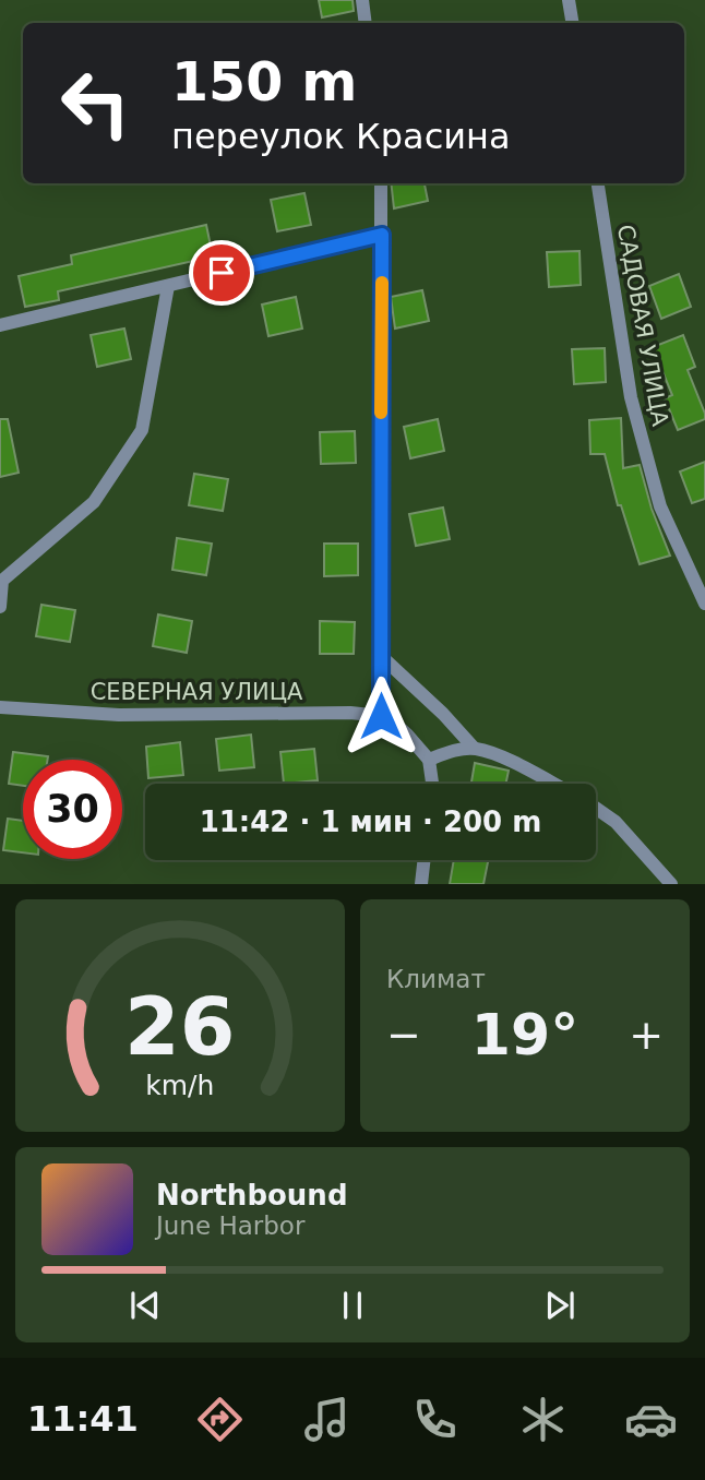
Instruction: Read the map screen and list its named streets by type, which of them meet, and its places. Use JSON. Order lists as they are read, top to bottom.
{
  "streets": {
    "street": ["САДОВАЯ УЛИЦА", "СЕВЕРНАЯ УЛИЦА"]
  },
  "page": {
    "turn": ["150 m", "переулок Красина"],
    "limit": "30",
    "trip": "11:42 · 1 мин · 200 m",
    "tile": "Климат",
    "heat": ["−", "19°", "+"],
    "song": ["Northbound", "June Harbor"],
    "tabs": "11:41",
    "gauge": ["26", "km/h"]
  }
}
